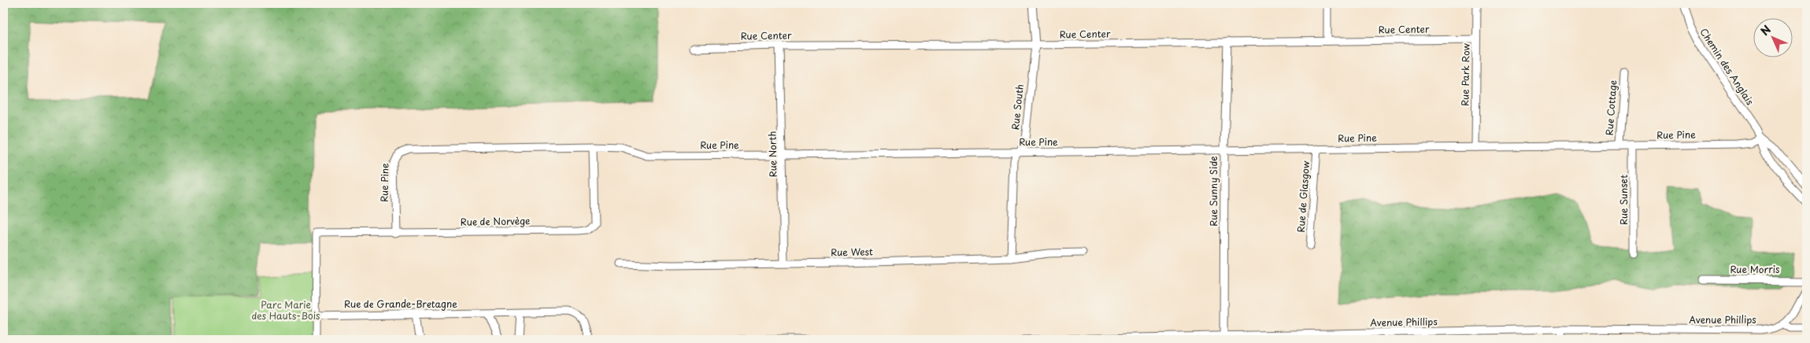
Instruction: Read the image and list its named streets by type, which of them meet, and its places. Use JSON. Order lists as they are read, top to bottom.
{
  "streets": {
    "street": [
      "Rue Center",
      "Chemin des Anglais",
      "Rue Park Row",
      "Rue South",
      "Rue Cottage",
      "Rue Pine",
      "Rue North",
      "Rue Sunny Side",
      "Rue de Glasgow",
      "Rue Sunset",
      "Rue de Norvège",
      "Rue West",
      "Rue Morris",
      "Rue de Grande-Bretagne",
      "Avenue Phillips"
    ]
  },
  "crossings": [
    ["Rue Center", "Rue Park Row"],
    ["Rue Center", "Rue South"],
    ["Rue Center", "Rue North"],
    ["Rue Center", "Rue Sunny Side"],
    ["Chemin des Anglais", "Rue Pine"],
    ["Rue Park Row", "Rue Pine"],
    ["Rue South", "Rue Pine"],
    ["Rue South", "Rue West"],
    ["Rue Cottage", "Rue Pine"],
    ["Rue Pine", "Rue North"],
    ["Rue Pine", "Rue Sunny Side"],
    ["Rue Pine", "Rue de Glasgow"],
    ["Rue Pine", "Rue Sunset"],
    ["Rue Pine", "Rue de Norvège"],
    ["Rue North", "Rue West"],
    ["Rue Sunny Side", "Avenue Phillips"],
    ["Rue de Norvège", "Rue de Grande-Bretagne"]
  ],
  "parks": ["Parc Marie des Hauts-Bois"],
  "north": "top left"
}
